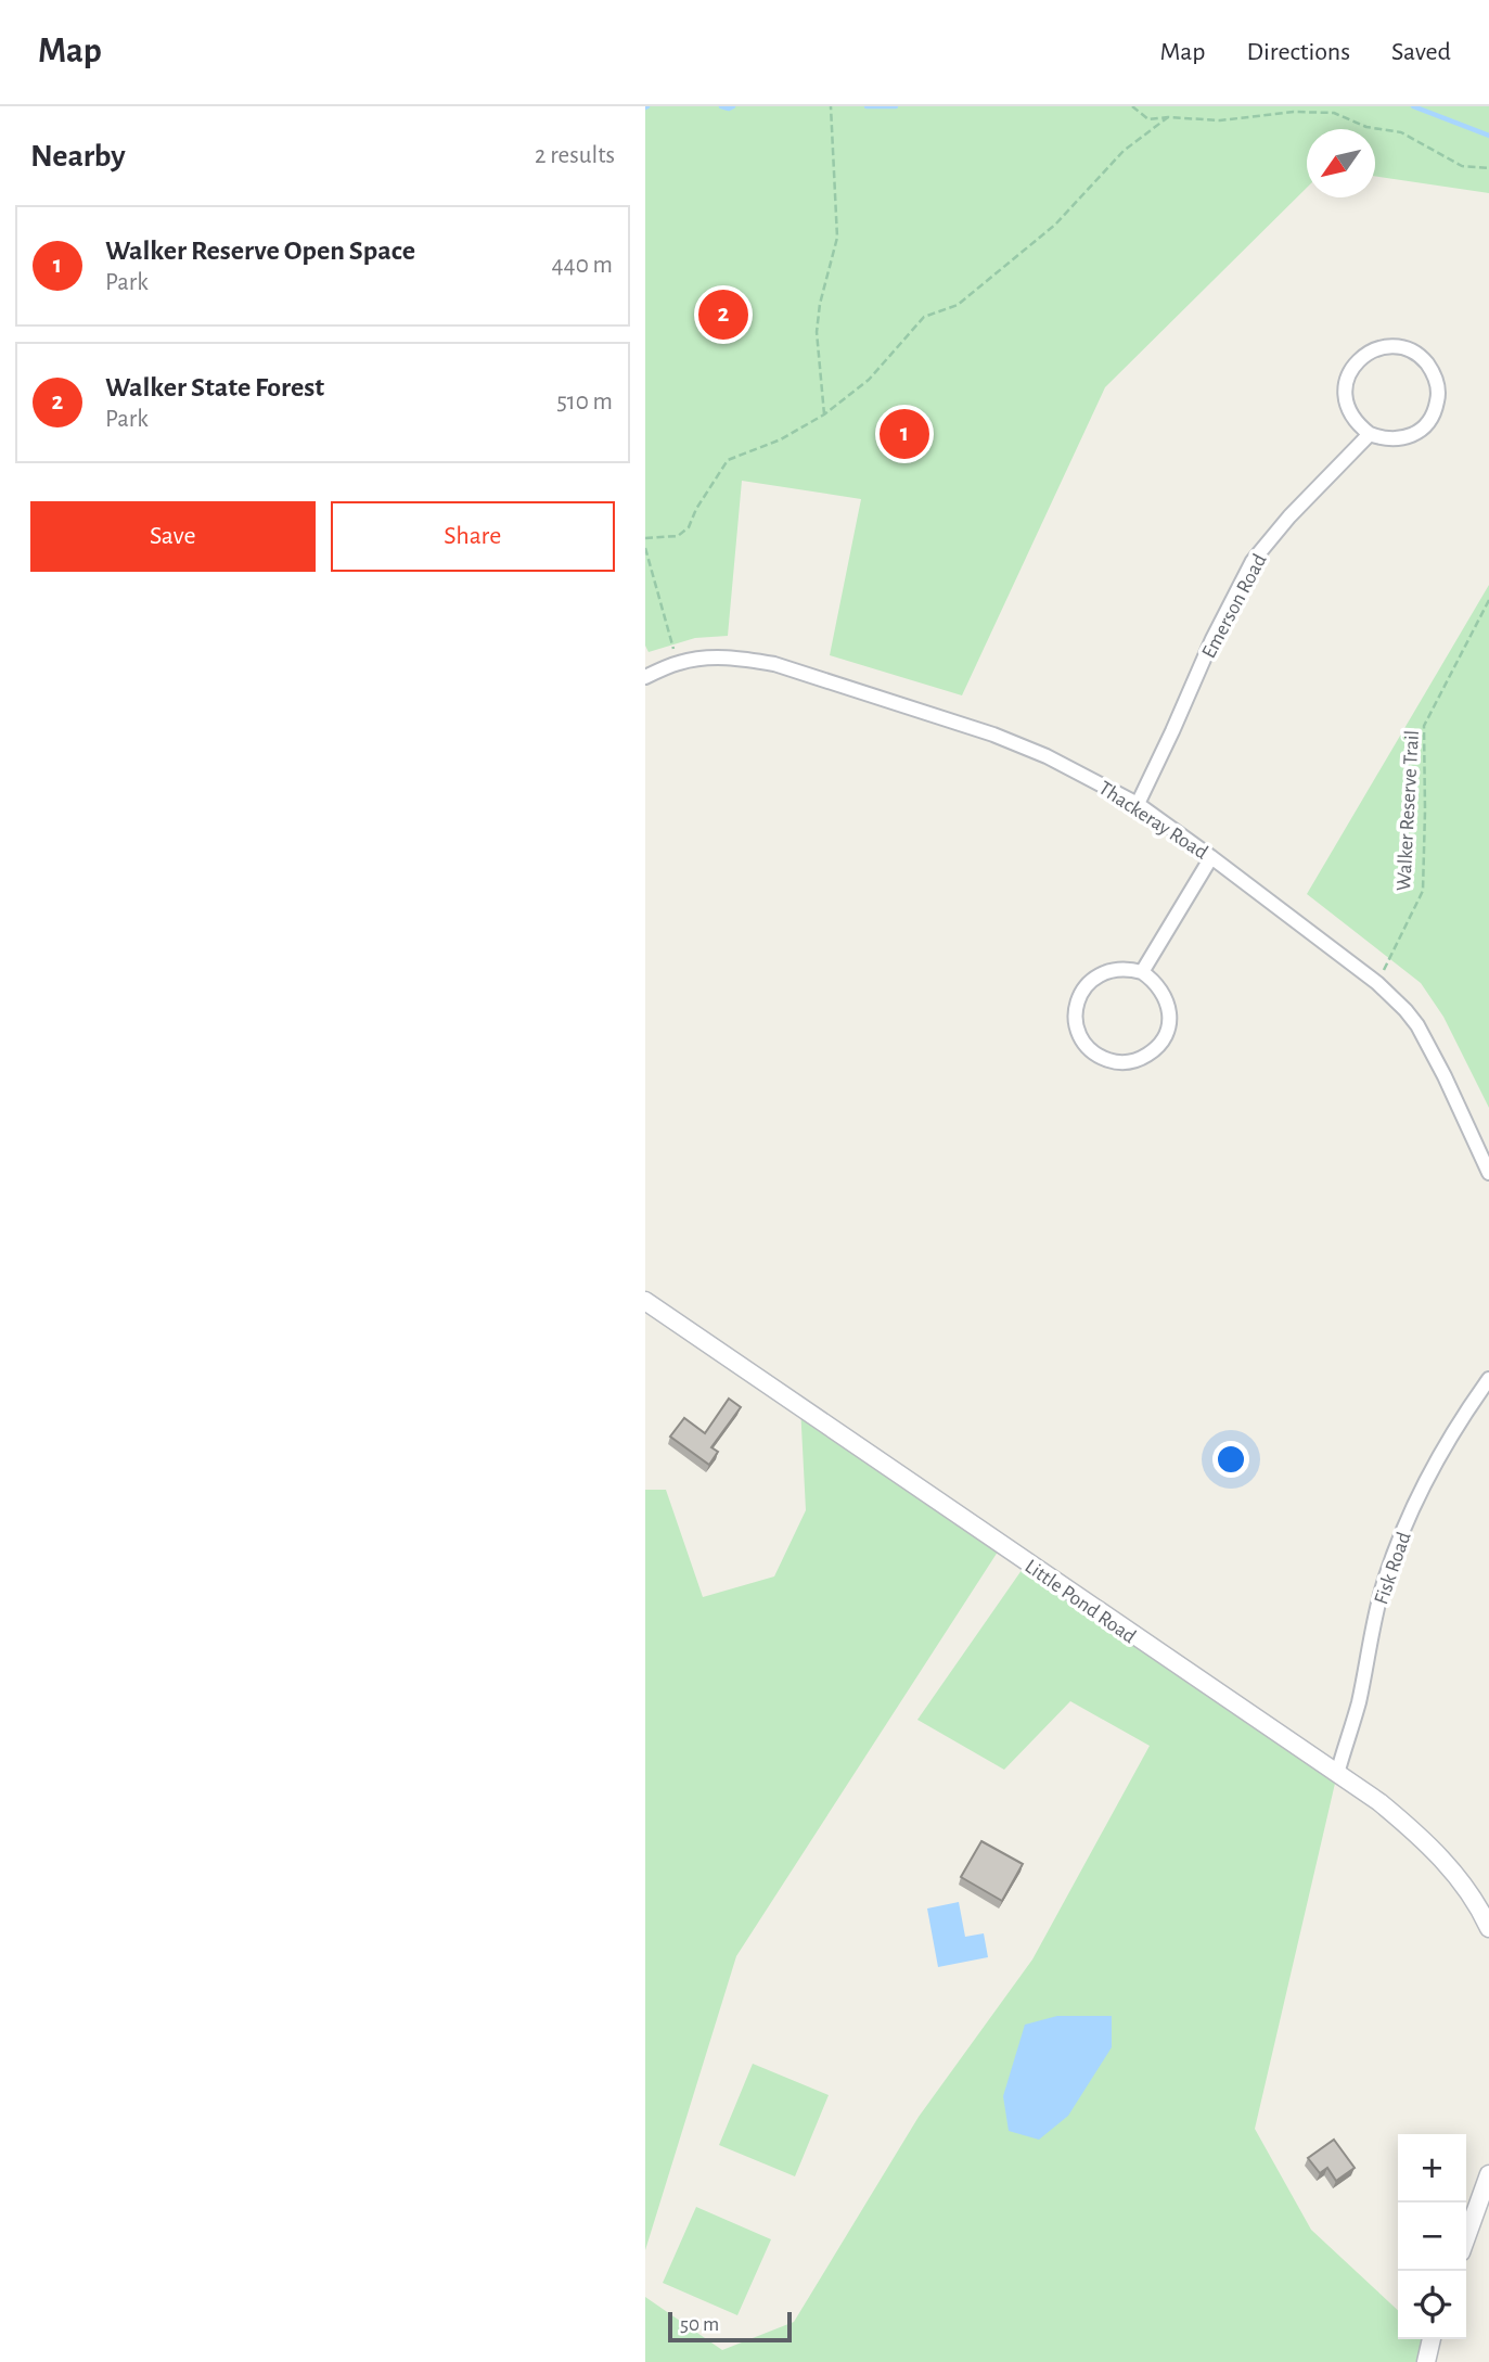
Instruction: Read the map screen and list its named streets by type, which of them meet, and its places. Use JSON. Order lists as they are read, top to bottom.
{
  "streets": {
    "street": [
      "Emerson Road",
      "Thackeray Road",
      "Fisk Road",
      "Little Pond Road"
    ],
    "path": ["Walker Reserve Trail"]
  },
  "crossings": [
    ["Emerson Road", "Thackeray Road"],
    ["Walker Reserve Trail", "Thackeray Road"],
    ["Fisk Road", "Little Pond Road"]
  ],
  "scale_bar": "50 m",
  "north": "bottom left",
  "page": {
    "header": "Map",
    "nav": ["Map", "Directions", "Saved"],
    "heading": ["Nearby", "2 results"],
    "list": [
      {
        "mark": "1",
        "name": "Walker Reserve Open Space",
        "note": "Park",
        "value": "440 m"
      },
      {
        "mark": "2",
        "name": "Walker State Forest",
        "note": "Park",
        "value": "510 m"
      }
    ],
    "pins": ["2", "1"],
    "buttons": ["Save", "Share"],
    "map_buttons": ["+", "−"],
    "scale": "50 m"
  }
}
